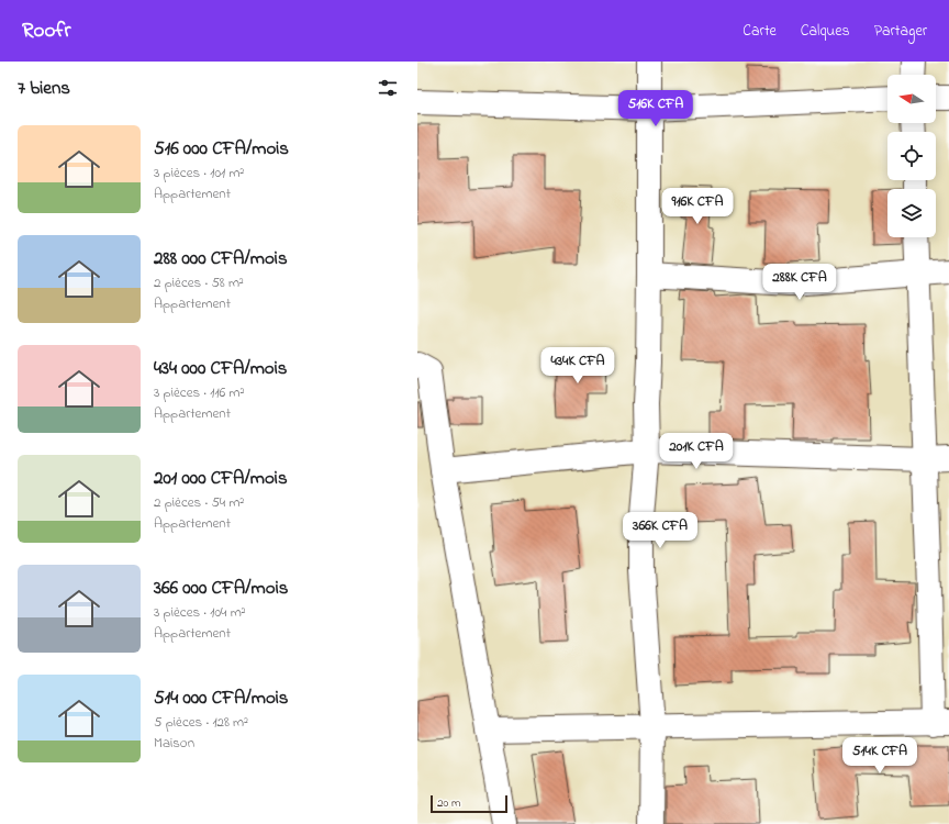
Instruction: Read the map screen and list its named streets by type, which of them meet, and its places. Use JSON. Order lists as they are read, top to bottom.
{
  "scale_bar": "20 m",
  "north": "left",
  "page": {
    "header": "Roofr",
    "nav": ["Carte", "Calques", "Partager"],
    "heading": "7 biens",
    "price": [
      "516K CFA",
      "916K CFA",
      "288K CFA",
      "434K CFA",
      "201K CFA",
      "366K CFA",
      "514K CFA"
    ],
    "list": [
      {
        "name": "516 000 CFA/mois",
        "note": "3 pièces · 101 m² · Appartement"
      },
      {
        "name": "288 000 CFA/mois",
        "note": "2 pièces · 58 m² · Appartement"
      },
      {
        "name": "434 000 CFA/mois",
        "note": "3 pièces · 116 m² · Appartement"
      },
      {
        "name": "201 000 CFA/mois",
        "note": "2 pièces · 54 m² · Appartement"
      },
      {
        "name": "366 000 CFA/mois",
        "note": "3 pièces · 104 m² · Appartement"
      },
      {
        "name": "514 000 CFA/mois",
        "note": "5 pièces · 128 m² · Maison"
      }
    ],
    "scale": "20 m"
  }
}
